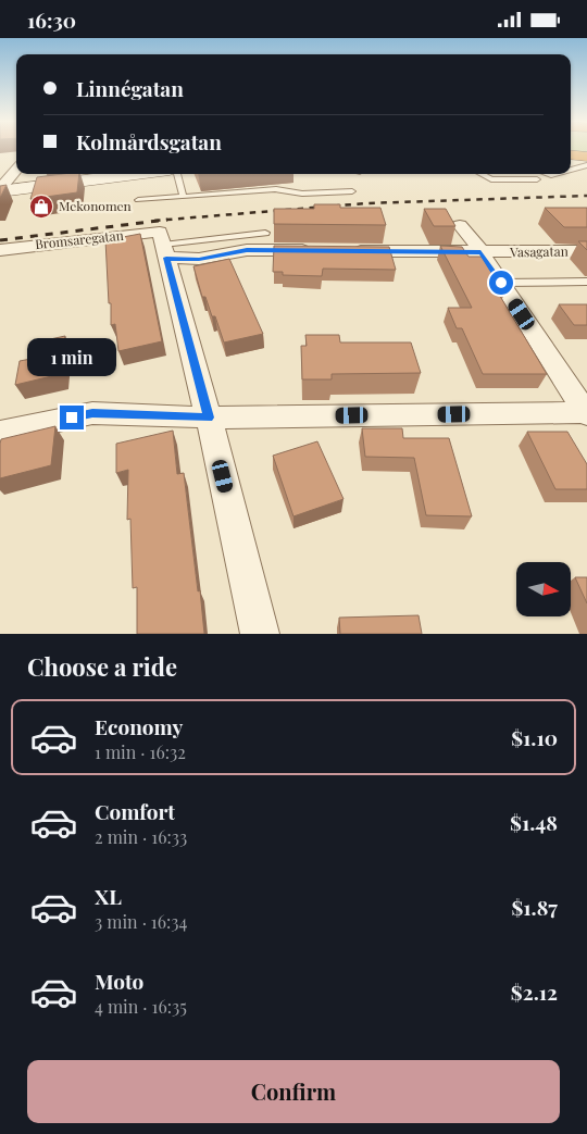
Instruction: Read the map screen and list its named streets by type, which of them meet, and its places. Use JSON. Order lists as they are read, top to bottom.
{
  "streets": {
    "street": ["Bromsaregatan", "Vasagatan"]
  },
  "places": {
    "shop": ["Mekonomen"]
  },
  "north": "right",
  "page": {
    "status": "16:30",
    "banner": ["Linnégatan", "Kolmårdsgatan"],
    "bubble": "1 min",
    "heading": "Choose a ride",
    "list": [
      {
        "name": "Economy",
        "note": "1 min · 16:32",
        "value": "$1.10"
      },
      {
        "name": "Comfort",
        "note": "2 min · 16:33",
        "value": "$1.48"
      },
      {
        "name": "XL",
        "note": "3 min · 16:34",
        "value": "$1.87"
      },
      {
        "name": "Moto",
        "note": "4 min · 16:35",
        "value": "$2.12"
      }
    ],
    "buttons": "Confirm"
  }
}
